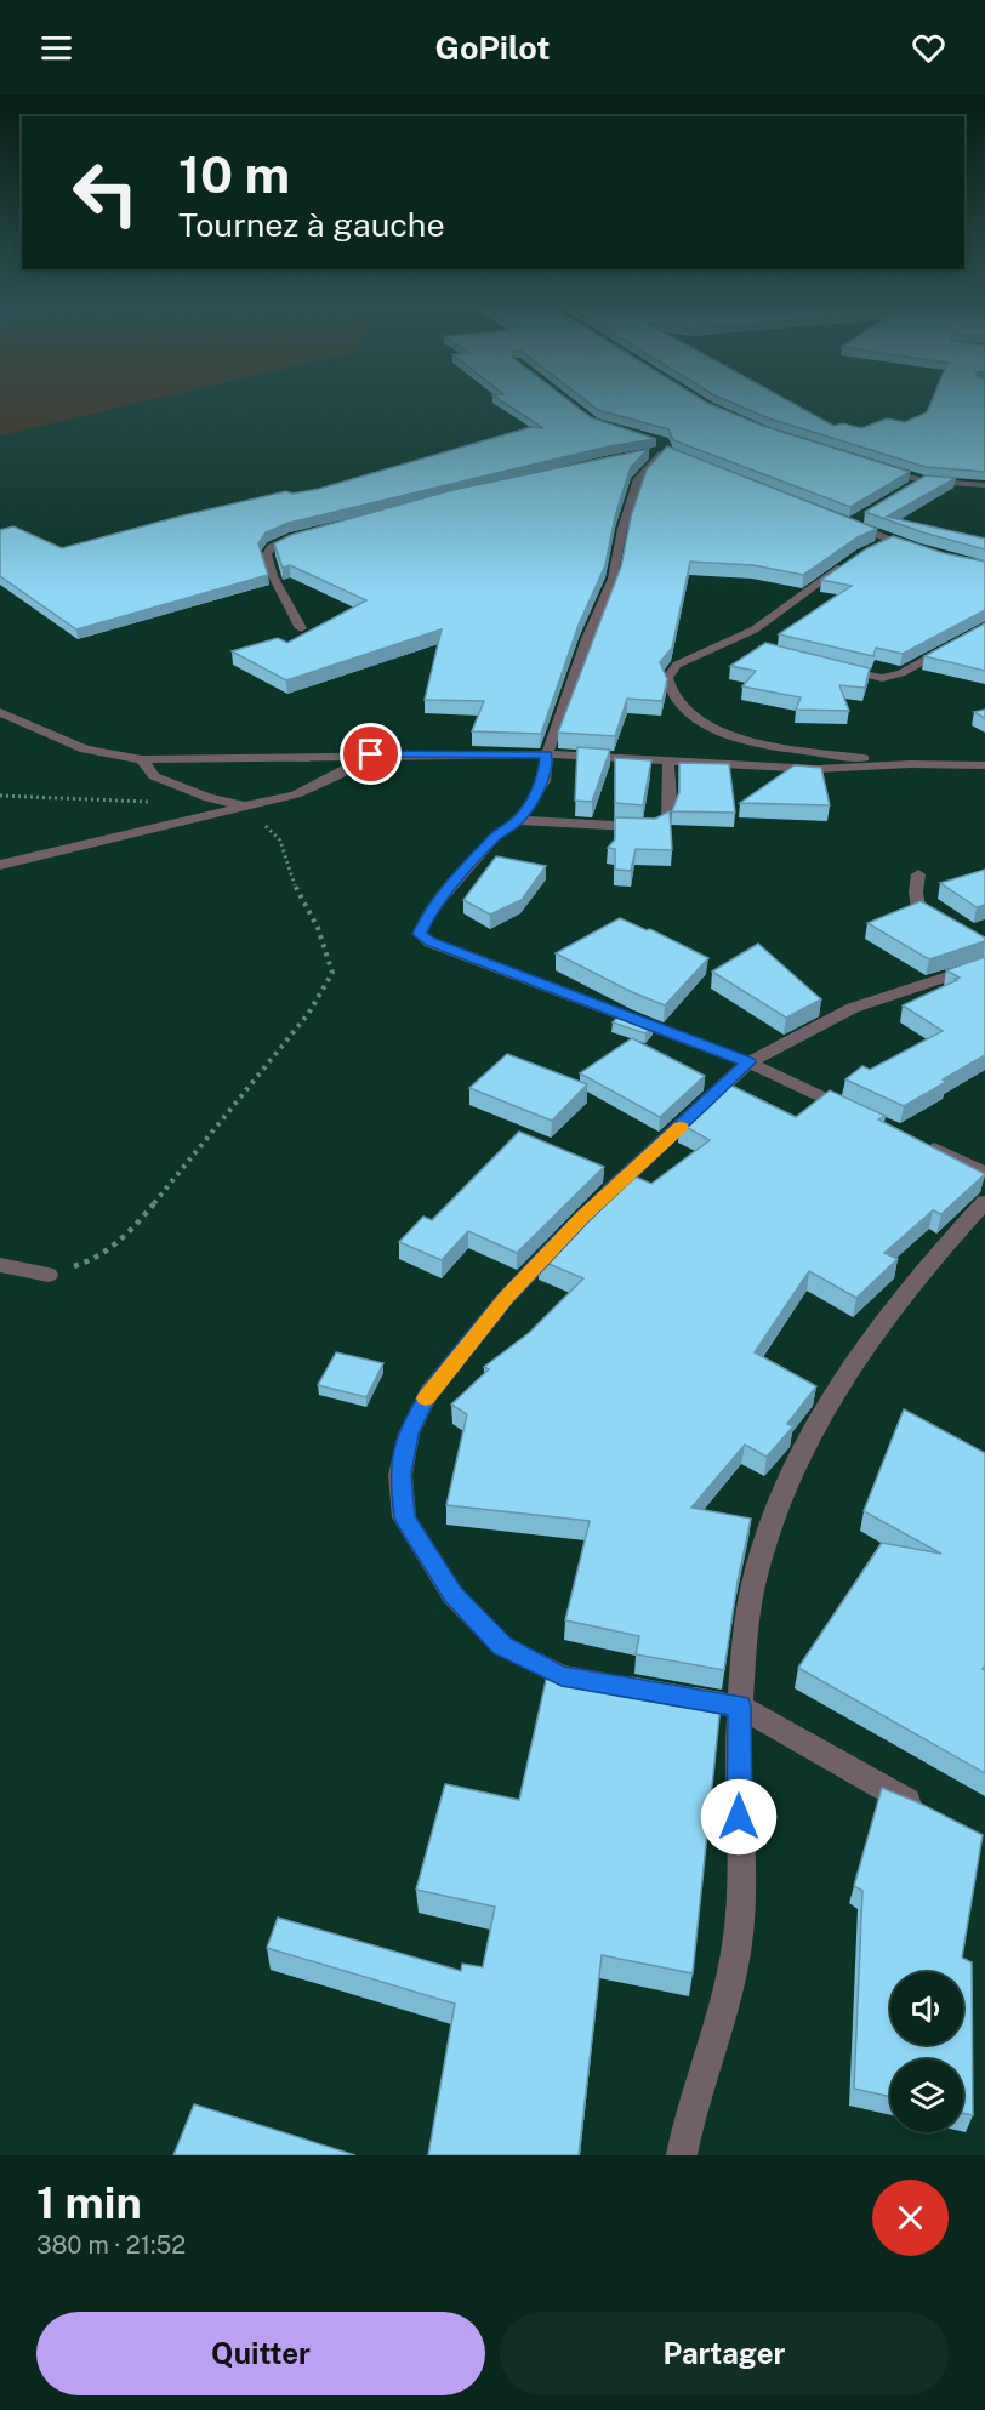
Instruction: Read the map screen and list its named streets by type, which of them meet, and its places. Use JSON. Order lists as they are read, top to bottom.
{
  "page": {
    "header": "GoPilot",
    "turn": ["10 m", "Tournez à gauche"],
    "heading": ["1 min", "380 m · 21:52"],
    "buttons": ["Quitter", "Partager"]
  }
}
